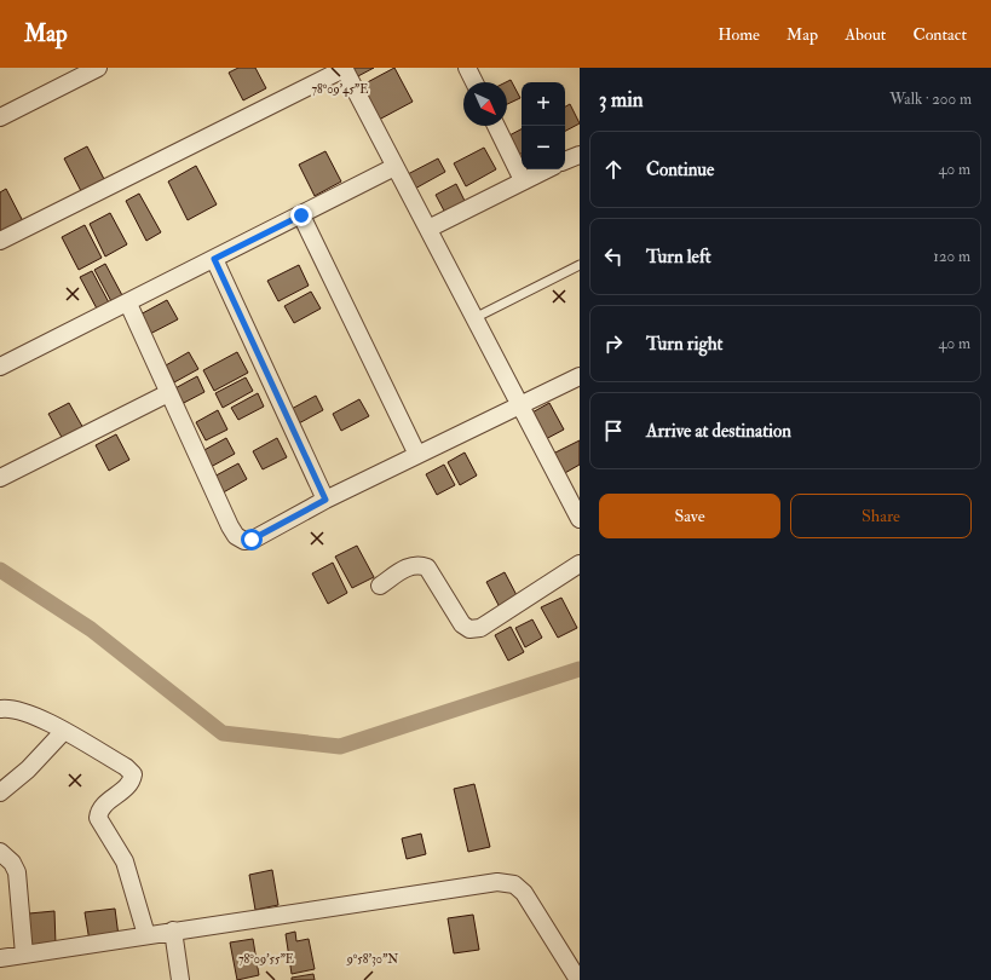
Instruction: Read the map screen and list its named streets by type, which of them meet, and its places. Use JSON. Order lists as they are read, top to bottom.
{
  "north": "bottom right",
  "page": {
    "header": "Map",
    "nav": [
      "Home",
      "Map",
      "About",
      "Contact"
    ],
    "heading": ["3 min", "Walk · 200 m"],
    "map_buttons": ["+", "−"],
    "list": [
      ["Continue", "40 m"],
      ["Turn left", "120 m"],
      ["Turn right", "40 m"],
      "Arrive at destination"
    ],
    "buttons": ["Save", "Share"]
  },
  "coordinates": ["78°09'45\"E", "9°58'30\"N", "78°09'55\"E"]
}
